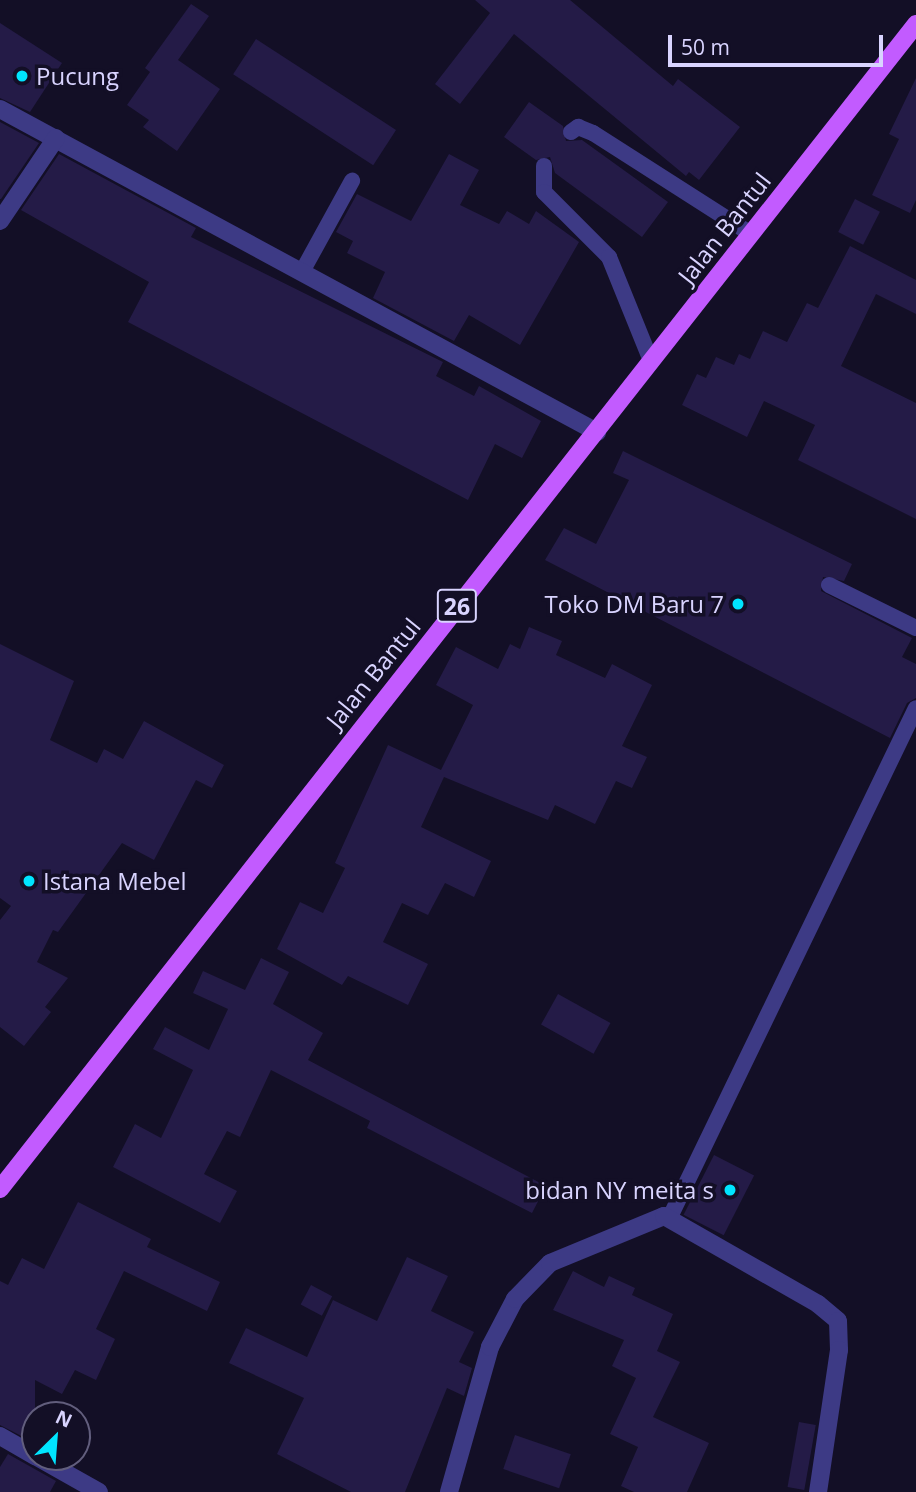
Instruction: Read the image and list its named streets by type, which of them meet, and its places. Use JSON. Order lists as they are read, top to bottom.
{
  "streets": {
    "main road": ["Jalan Bantul", "26"]
  },
  "places": [
    "Pucung",
    "Toko DM Baru 7",
    "Istana Mebel",
    "bidan NY meita s"
  ],
  "scale_bar": "50 m",
  "north": "top right"
}
